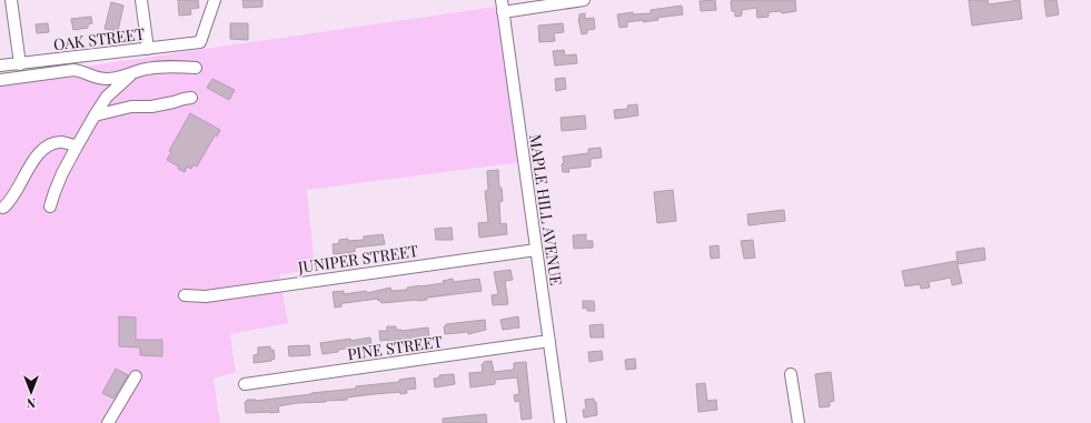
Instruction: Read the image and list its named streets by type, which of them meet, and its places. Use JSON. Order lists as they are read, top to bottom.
{
  "streets": {
    "street": [
      "OAK STREET",
      "MAPLE HILL AVENUE",
      "JUNIPER STREET",
      "PINE STREET"
    ]
  },
  "crossings": [
    ["MAPLE HILL AVENUE", "JUNIPER STREET"],
    ["MAPLE HILL AVENUE", "PINE STREET"]
  ],
  "north": "bottom"
}
